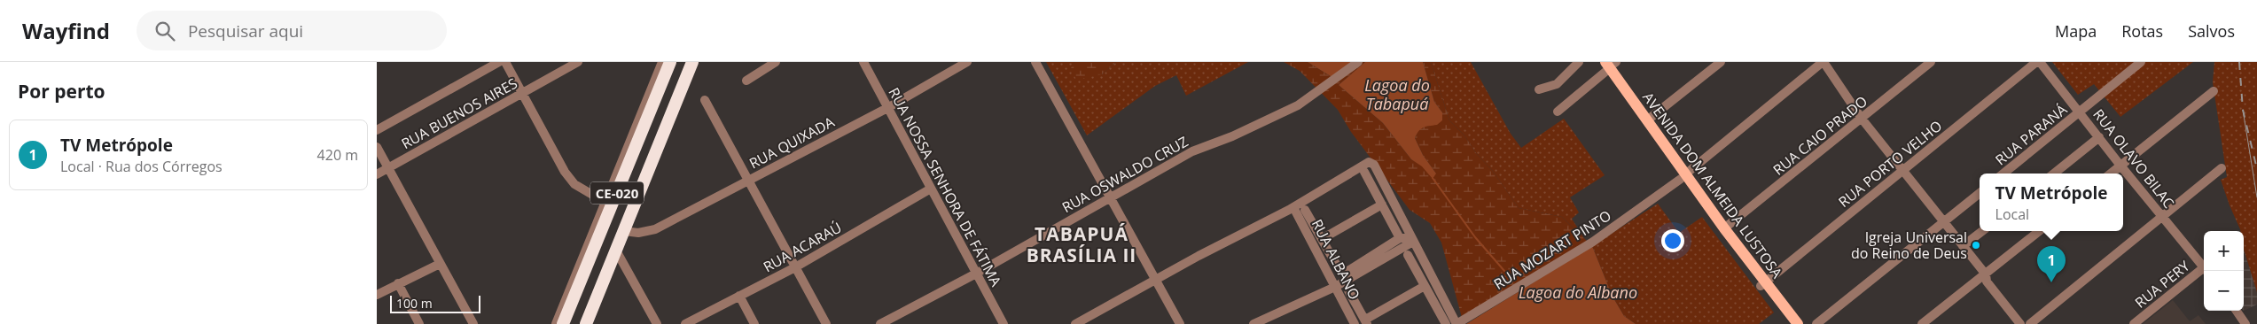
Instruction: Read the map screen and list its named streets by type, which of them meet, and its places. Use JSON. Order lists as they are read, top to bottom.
{
  "streets": {
    "highway": ["CE-020"],
    "main road": ["AVENIDA DOM ALMEIDA LUSTOSA"],
    "street": [
      "RUA BUENOS AIRES",
      "RUA PARANÁ",
      "RUA CAIO PRADO",
      "RUA QUIXADA",
      "RUA OLAVO BILAC",
      "RUA PORTO VELHO",
      "RUA OSWALDO CRUZ",
      "RUA NOSSA SENHORA DE FÁTIMA",
      "RUA ACARAÚ",
      "RUA MOZART PINTO",
      "RUA ALBANO",
      "RUA PERY"
    ]
  },
  "crossings": [
    ["RUA PARANÁ", "RUA OLAVO BILAC"],
    ["RUA CAIO PRADO", "AVENIDA DOM ALMEIDA LUSTOSA"],
    ["RUA QUIXADA", "RUA NOSSA SENHORA DE FÁTIMA"],
    ["RUA QUIXADA", "CE-020"],
    ["RUA OLAVO BILAC", "RUA PORTO VELHO"],
    ["RUA PORTO VELHO", "AVENIDA DOM ALMEIDA LUSTOSA"],
    ["RUA OSWALDO CRUZ", "RUA NOSSA SENHORA DE FÁTIMA"],
    ["AVENIDA DOM ALMEIDA LUSTOSA", "RUA MOZART PINTO"],
    ["RUA NOSSA SENHORA DE FÁTIMA", "RUA ACARAÚ"]
  ],
  "districts": ["TABAPUÁ BRASÍLIA II"],
  "water": ["Lagoa do Tabapuá", "Lagoa do Albano"],
  "places": ["Igreja Universal do Reino de Deus"],
  "scale_bar": "100 m",
  "page": {
    "header": "Wayfind",
    "search": "Pesquisar aqui",
    "nav": ["Mapa", "Rotas", "Salvos"],
    "heading": "Por perto",
    "list": [
      {
        "mark": "1",
        "name": "TV Metrópole",
        "note": "Local · Rua dos Córregos",
        "value": "420 m"
      }
    ],
    "popup": ["TV Metrópole", "Local"],
    "map_buttons": ["+", "−"],
    "pins": "1",
    "scale": "100 m"
  }
}
